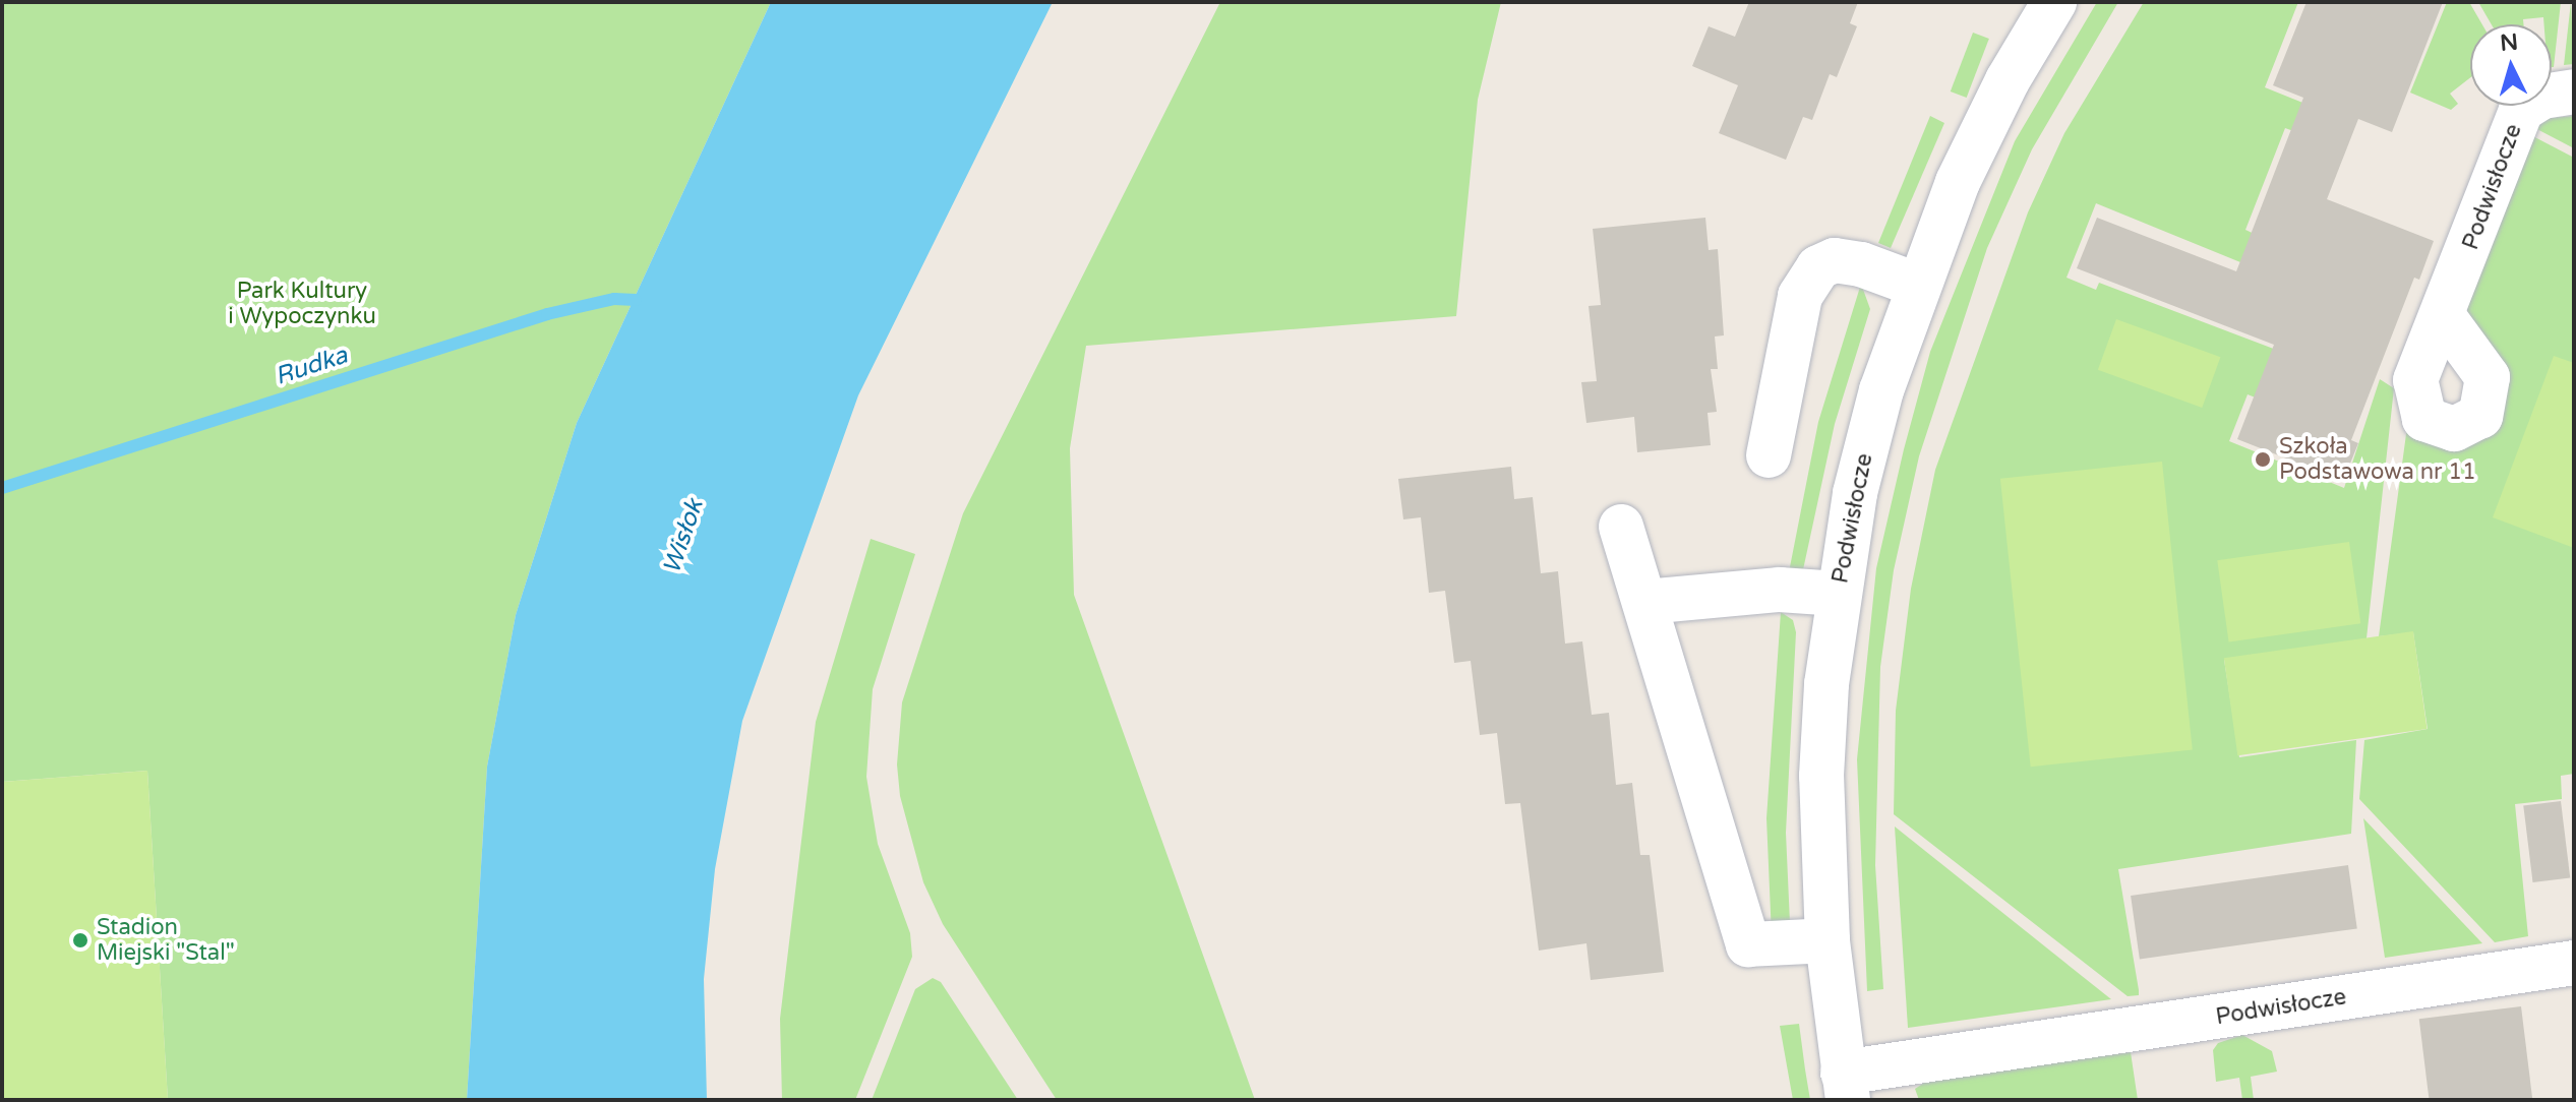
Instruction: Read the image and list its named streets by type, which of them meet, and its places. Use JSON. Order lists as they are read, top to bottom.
{
  "streets": {
    "street": ["Podwisłocze"]
  },
  "water": ["Rudka", "Wisłok"],
  "parks": ["Park Kultury i Wypoczynku"],
  "places": ["Szkoła Podstawowa nr 11", "Stadion Miejski \"Stal\""],
  "north": "top"
}
